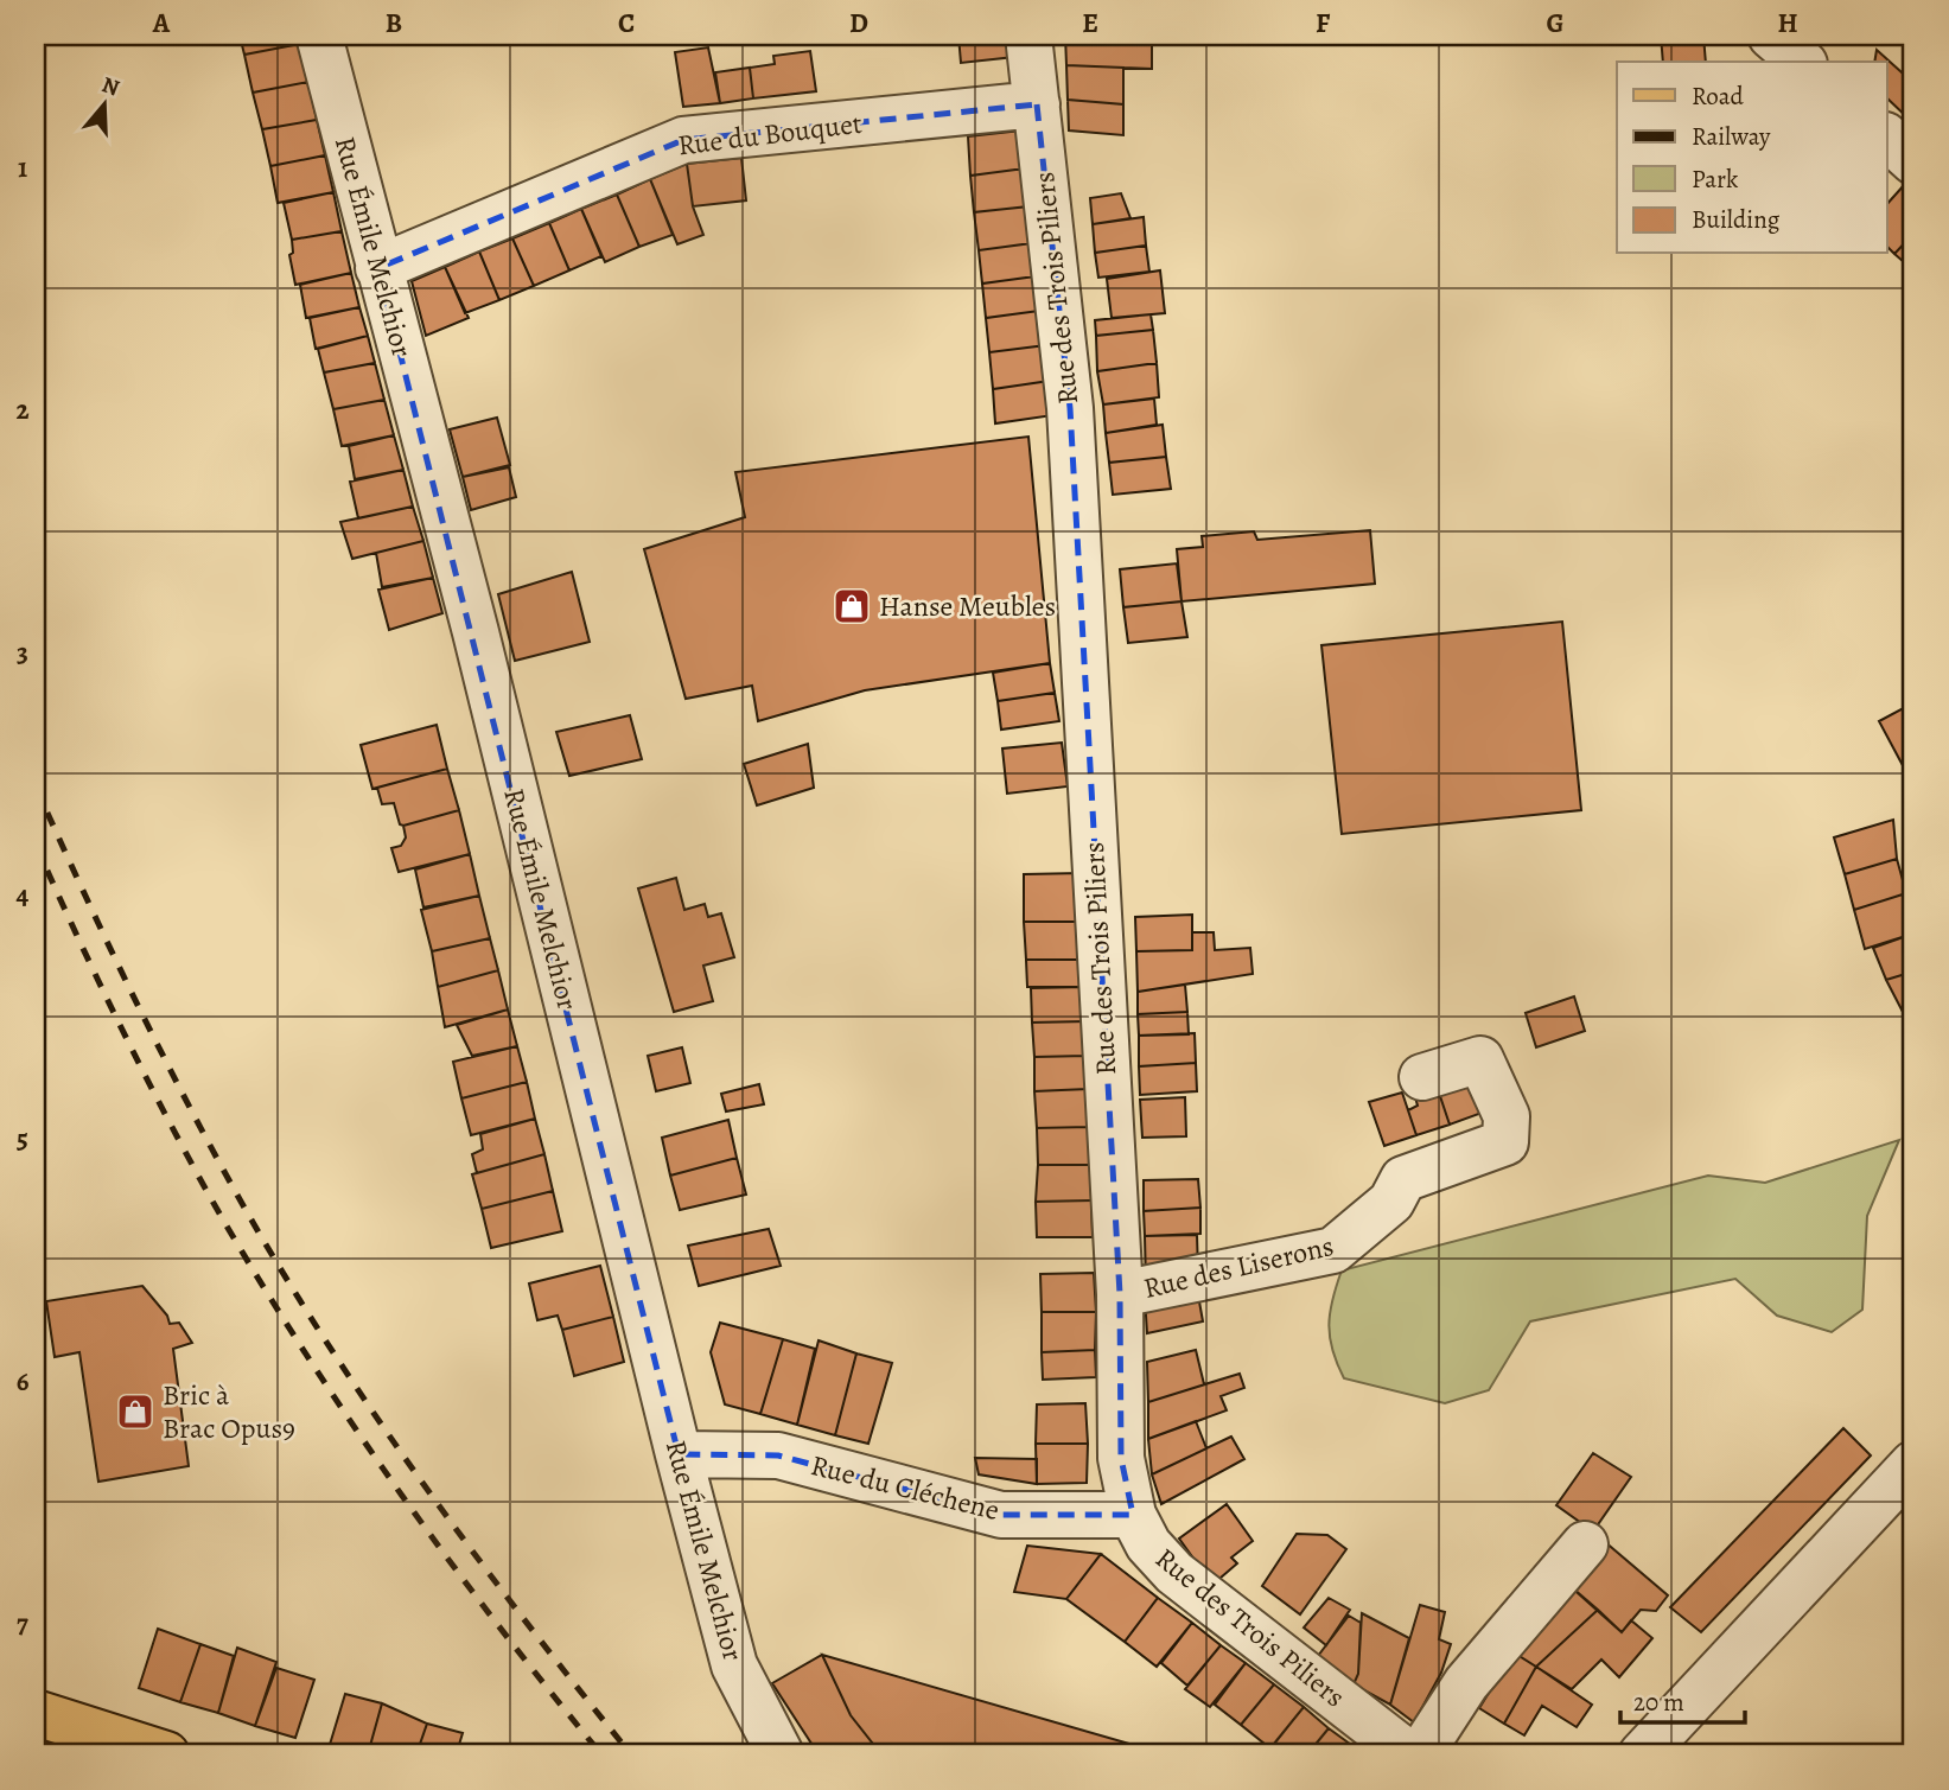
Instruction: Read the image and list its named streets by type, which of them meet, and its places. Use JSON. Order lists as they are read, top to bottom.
{
  "streets": {
    "street": [
      "Rue du Bouquet",
      "Rue Émile Melchior",
      "Rue des Trois Piliers",
      "Rue des Liserons",
      "Rue du Cléchene"
    ]
  },
  "crossings": [
    ["Rue du Bouquet", "Rue Émile Melchior"],
    ["Rue du Bouquet", "Rue des Trois Piliers"],
    ["Rue Émile Melchior", "Rue du Cléchene"],
    ["Rue des Trois Piliers", "Rue des Liserons"],
    ["Rue des Trois Piliers", "Rue du Cléchene"]
  ],
  "places": {
    "shop": ["Hanse Meubles", "Bric à Brac Opus9"]
  },
  "legend": [
    "Road",
    "Railway",
    "Park",
    "Building"
  ],
  "scale_bar": "20 m",
  "north": "top",
  "grid": {
    "columns": [
      "A",
      "B",
      "C",
      "D",
      "E",
      "F",
      "G",
      "H"
    ],
    "rows": [
      "1",
      "2",
      "3",
      "4",
      "5",
      "6",
      "7"
    ]
  }
}
